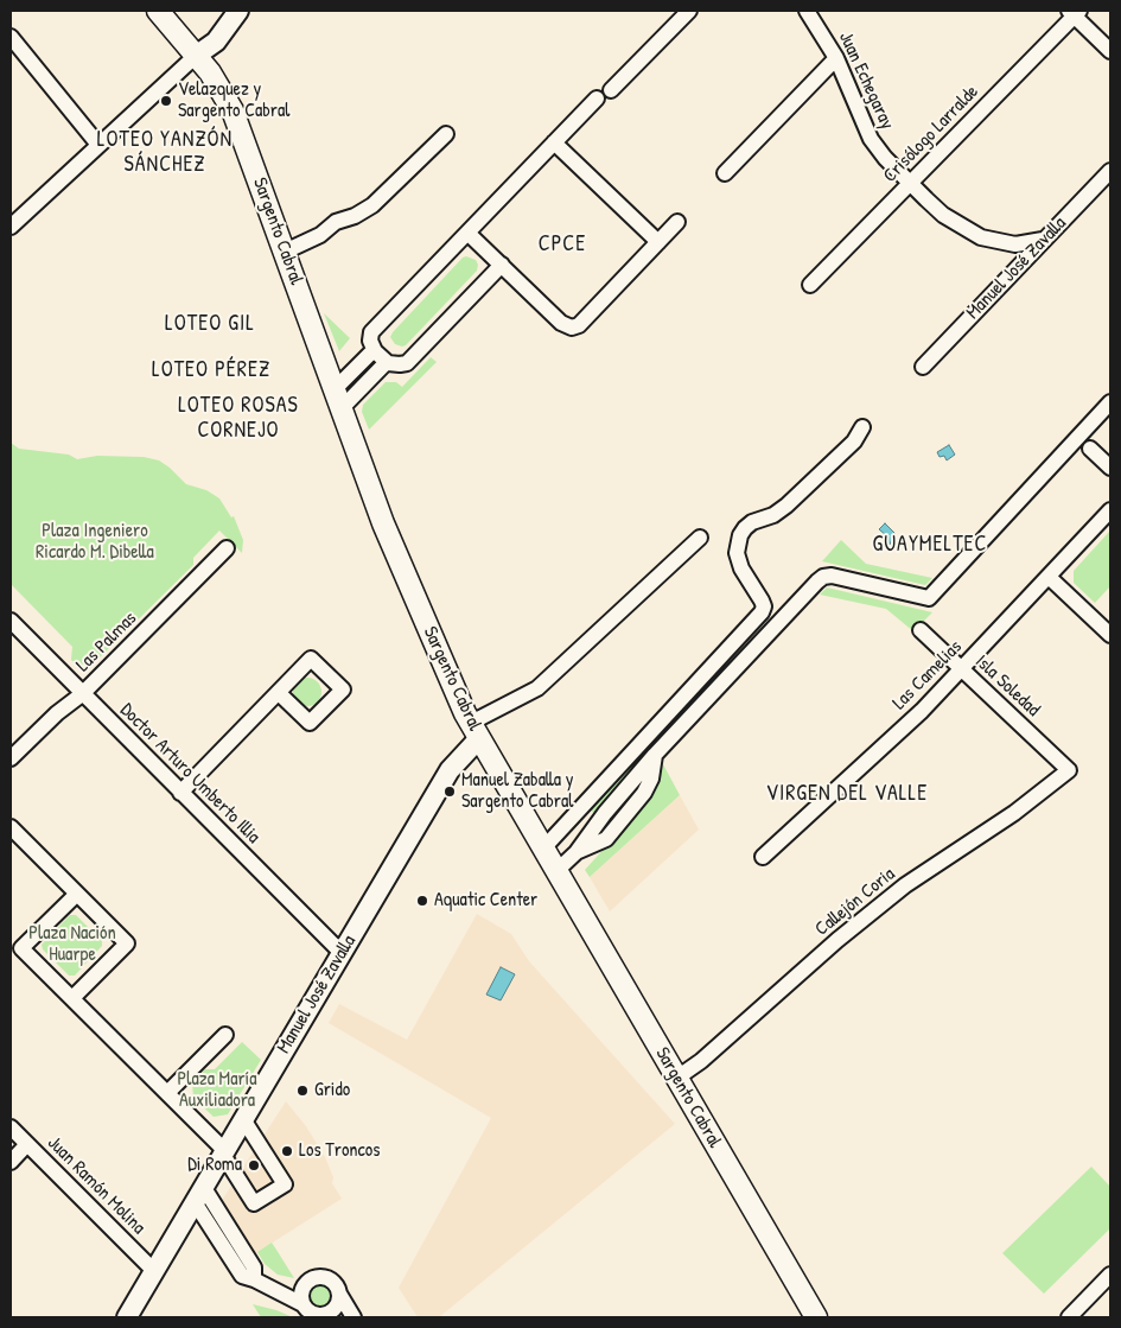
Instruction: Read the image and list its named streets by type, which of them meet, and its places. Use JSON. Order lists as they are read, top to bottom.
{
  "streets": {
    "main road": ["Sargento Cabral"],
    "street": [
      "Juan Echegaray",
      "Crisólogo Larralde",
      "Manuel José Zavalla",
      "Las Palmas",
      "Las Camelias",
      "Isla Soledad",
      "Doctor Arturo Umberto Illia",
      "Callejón Coria",
      "Juan Ramón Molina"
    ]
  },
  "crossings": [
    ["Juan Echegaray", "Crisólogo Larralde"],
    ["Juan Echegaray", "Manuel José Zavalla"],
    ["Sargento Cabral", "Manuel José Zavalla"],
    ["Sargento Cabral", "Callejón Coria"],
    ["Manuel José Zavalla", "Doctor Arturo Umberto Illia"],
    ["Manuel José Zavalla", "Juan Ramón Molina"],
    ["Las Palmas", "Doctor Arturo Umberto Illia"],
    ["Las Camelias", "Isla Soledad"],
    ["Isla Soledad", "Callejón Coria"]
  ],
  "districts": [
    "LOTEO YANZÓN SÁNCHEZ",
    "CPCE",
    "LOTEO GIL",
    "LOTEO PÉREZ",
    "LOTEO ROSAS CORNEJO",
    "GUAYMELTEC",
    "VIRGEN DEL VALLE"
  ],
  "parks": ["Plaza Ingeniero Ricardo M. Dibella", "Plaza Nación Huarpe", "Plaza María Auxiliadora"],
  "places": [
    "Velazquez y Sargento Cabral",
    "Manuel Zaballa y Sargento Cabral",
    "Aquatic Center",
    "Grido",
    "Los Troncos",
    "Di Roma"
  ]
}
